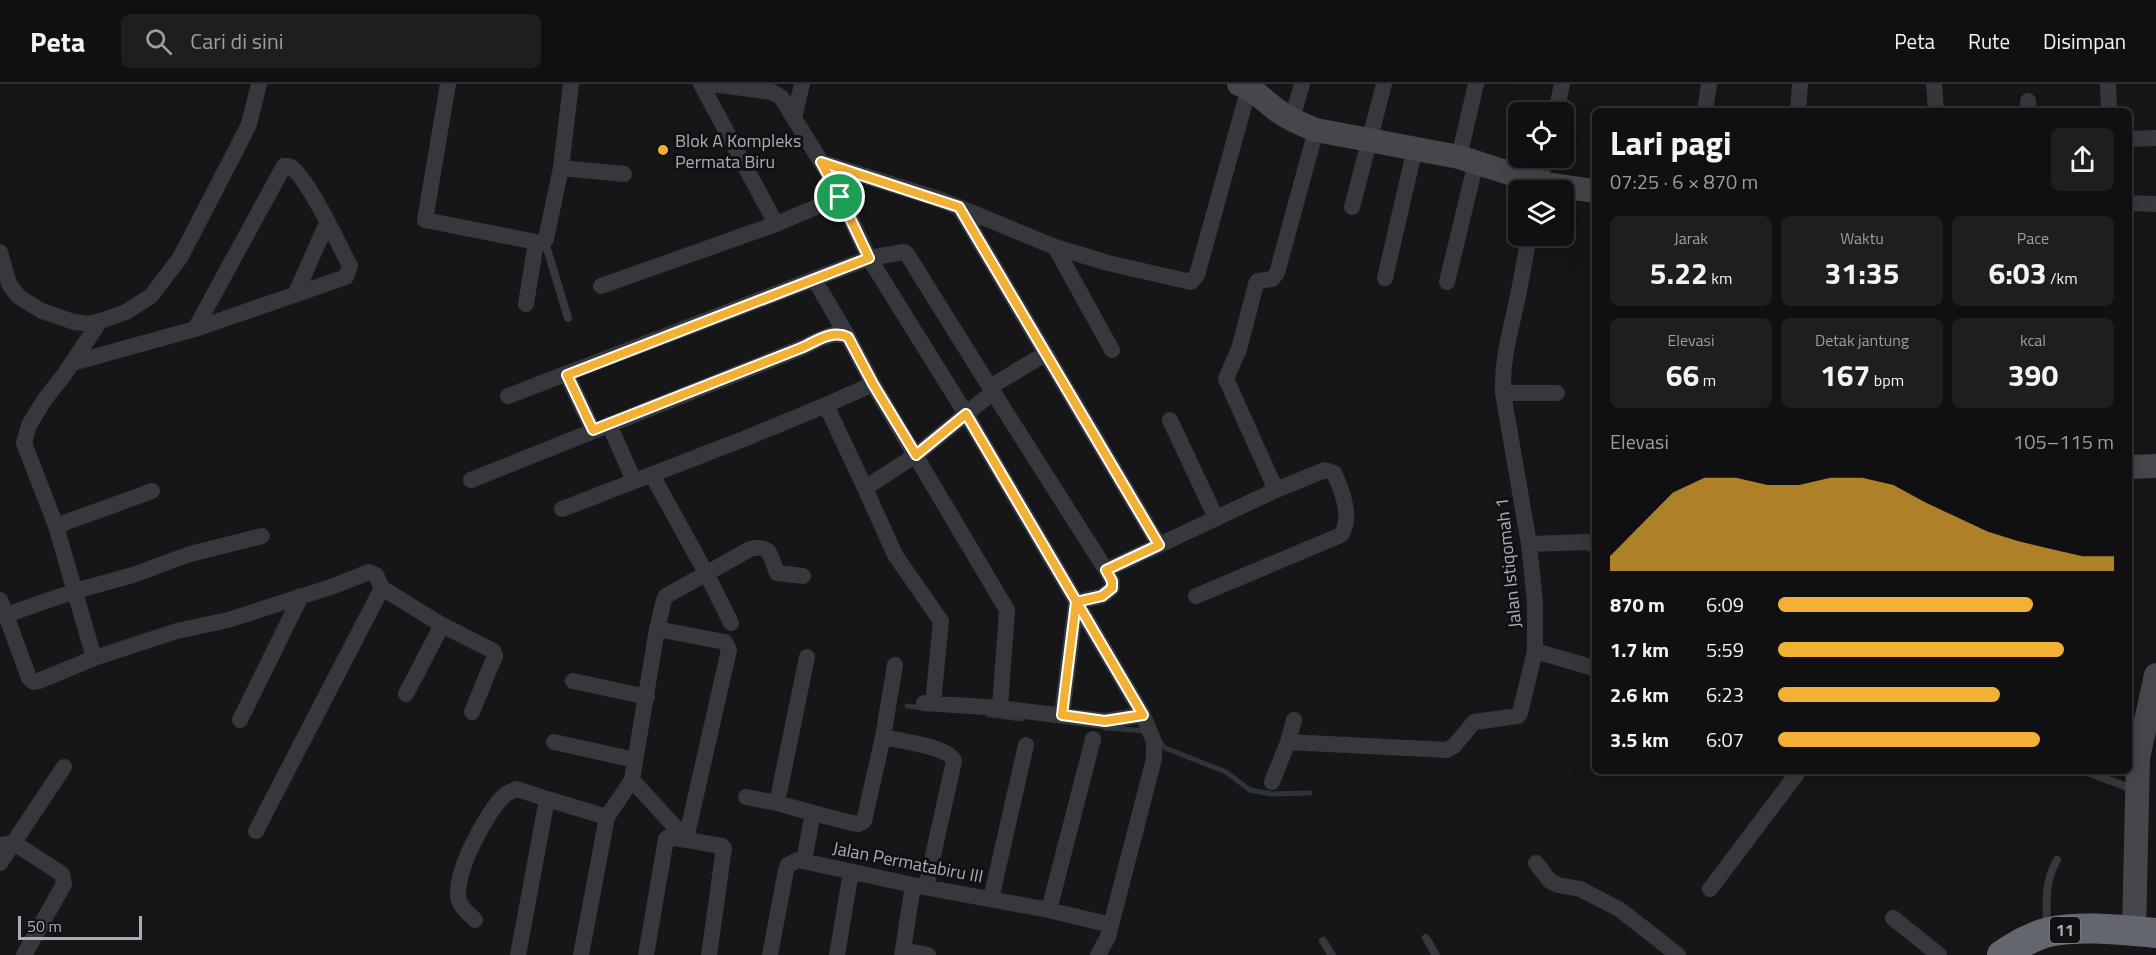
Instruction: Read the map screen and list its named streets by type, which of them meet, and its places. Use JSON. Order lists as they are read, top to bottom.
{
  "streets": {
    "highway": ["11"],
    "street": ["Jalan Istiqomah 1", "Jalan Permatabiru III"]
  },
  "places": ["Blok A Kompleks Permata Biru"],
  "scale_bar": "50 m",
  "page": {
    "header": "Peta",
    "search": "Cari di sini",
    "nav": ["Peta", "Rute", "Disimpan"],
    "heading": ["Lari pagi", "07:25 · 6 × 870 m"],
    "stats": [
      ["Jarak", "5.22 km"],
      ["Waktu", "31:35"],
      ["Pace", "6:03 /km"],
      ["Elevasi", "66 m"],
      ["Detak jantung", "167 bpm"],
      ["kcal", "390"]
    ],
    "chart": ["Elevasi", "105–115 m"],
    "list": [
      {
        "name": "870 m",
        "note": "6:09"
      },
      {
        "name": "1.7 km",
        "note": "5:59"
      },
      {
        "name": "2.6 km",
        "note": "6:23"
      },
      {
        "name": "3.5 km",
        "note": "6:07"
      }
    ],
    "scale": "50 m"
  }
}
